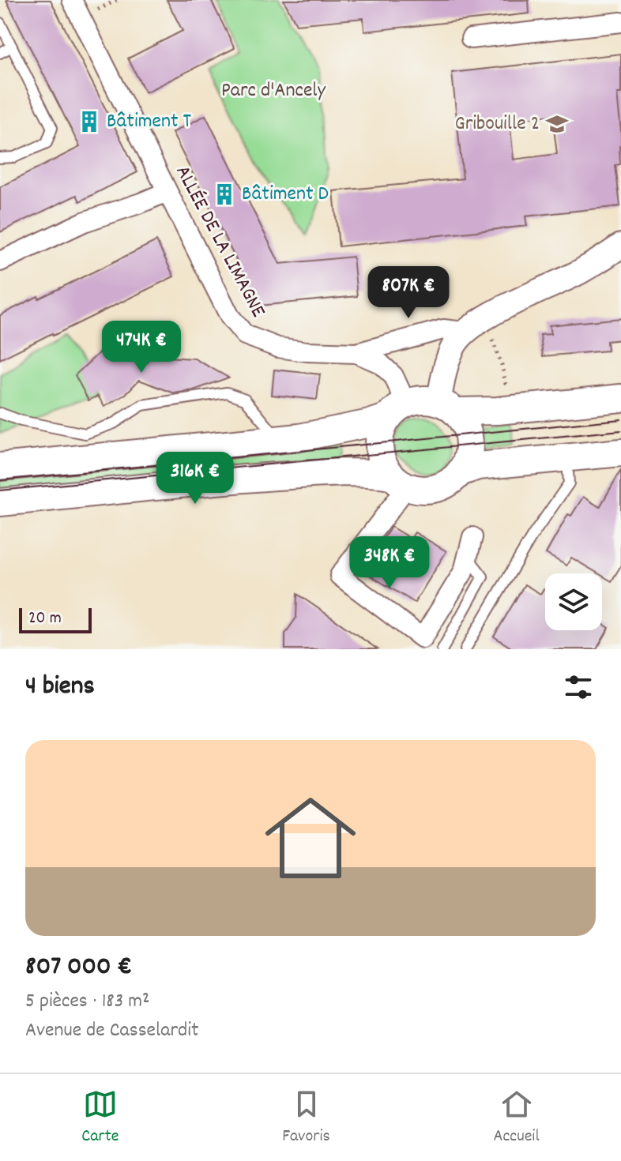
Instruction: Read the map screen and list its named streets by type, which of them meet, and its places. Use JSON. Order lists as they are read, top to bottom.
{
  "streets": {
    "street": ["ALLÉE DE LA LIMAGNE"]
  },
  "parks": ["Parc d'Ancely"],
  "places": {
    "building": ["Bâtiment T", "Bâtiment D"],
    "school or university": ["Gribouille 2"]
  },
  "scale_bar": "20 m",
  "page": {
    "price": [
      "807K €",
      "474K €",
      "316K €",
      "348K €"
    ],
    "scale": "20 m",
    "heading": "4 biens",
    "list": [
      {
        "name": "807 000 €",
        "note": "5 pièces · 183 m² · Avenue de Casselardit"
      }
    ],
    "tabs": ["Carte", "Favoris", "Accueil"]
  }
}
